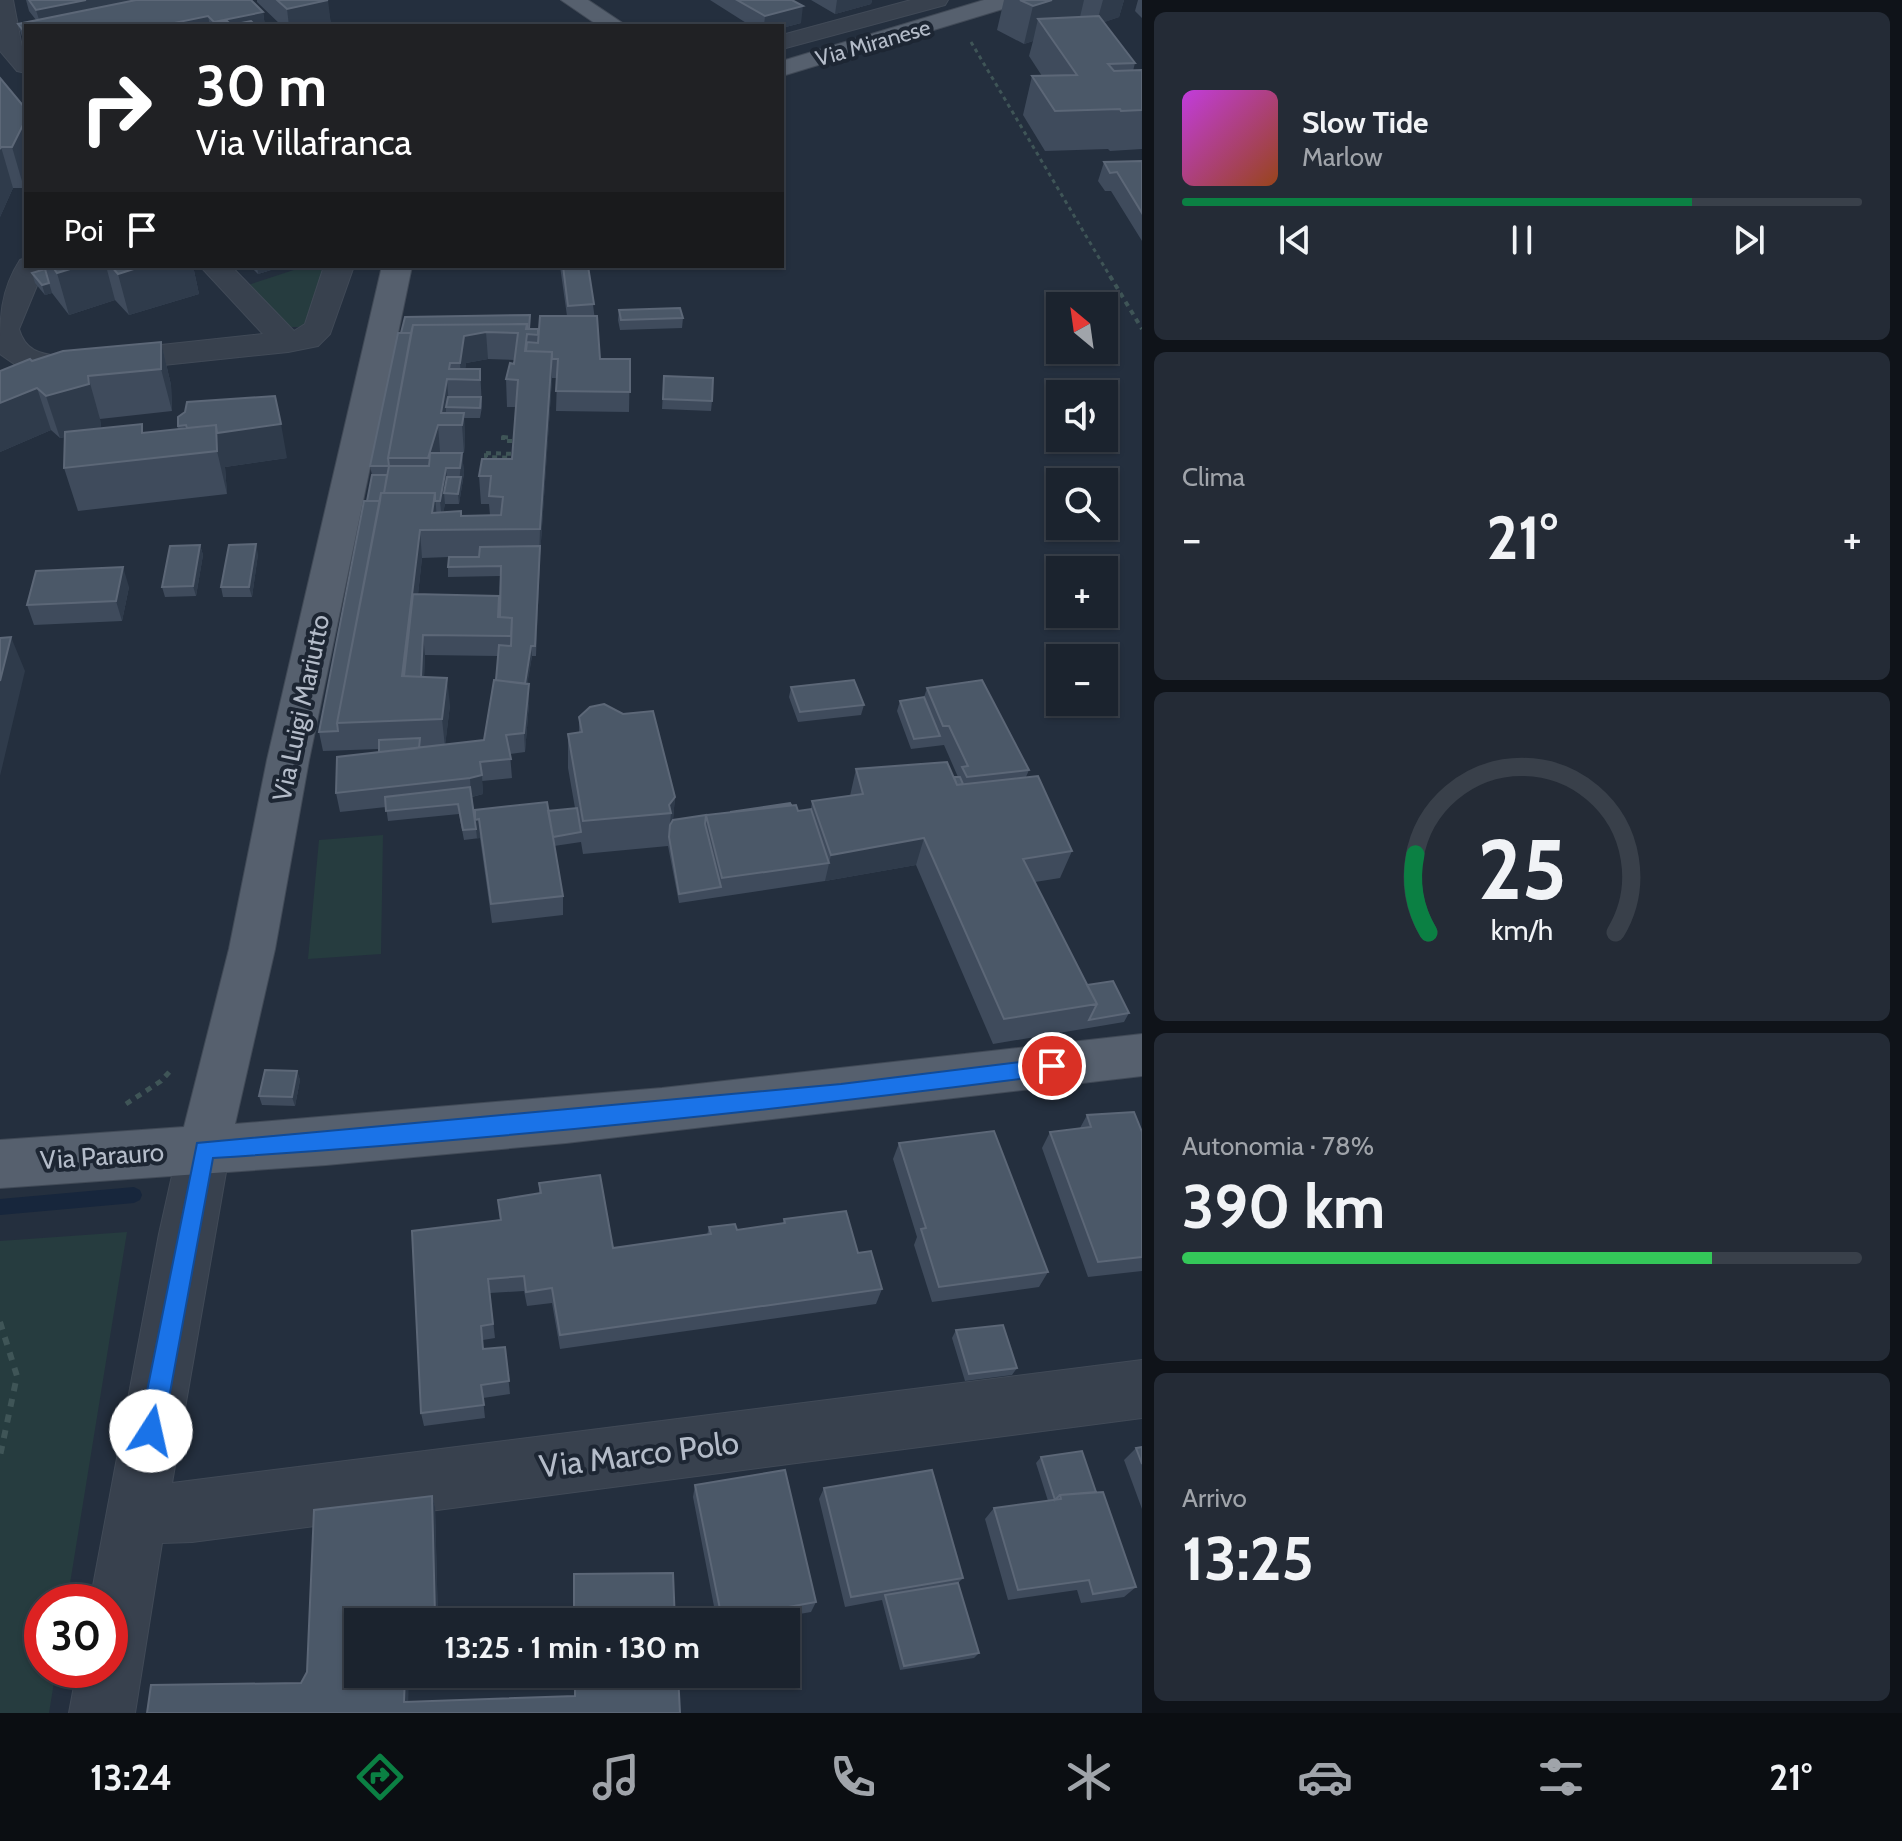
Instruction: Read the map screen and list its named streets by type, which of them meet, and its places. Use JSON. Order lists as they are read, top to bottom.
{
  "streets": {
    "main road": ["Via Miranese", "Via Luigi Mariutto", "Via Parauro"],
    "street": ["Via Marco Polo"]
  },
  "crossings": [
    ["Via Luigi Mariutto", "Via Parauro"]
  ],
  "north": "top left",
  "page": {
    "turn": ["30 m", "Via Villafranca"],
    "song": ["Slow Tide", "Marlow"],
    "then": "Poi",
    "map_buttons": ["+", "−"],
    "tile": [
      "Clima",
      ["Autonomia · 78%", "390 km"],
      ["Arrivo", "13:25"]
    ],
    "heat": ["−", "21°", "+"],
    "limit": "30",
    "trip": "13:25 · 1 min · 130 m",
    "tabs": ["13:24", "21°"],
    "gauge": ["25", "km/h"]
  }
}
